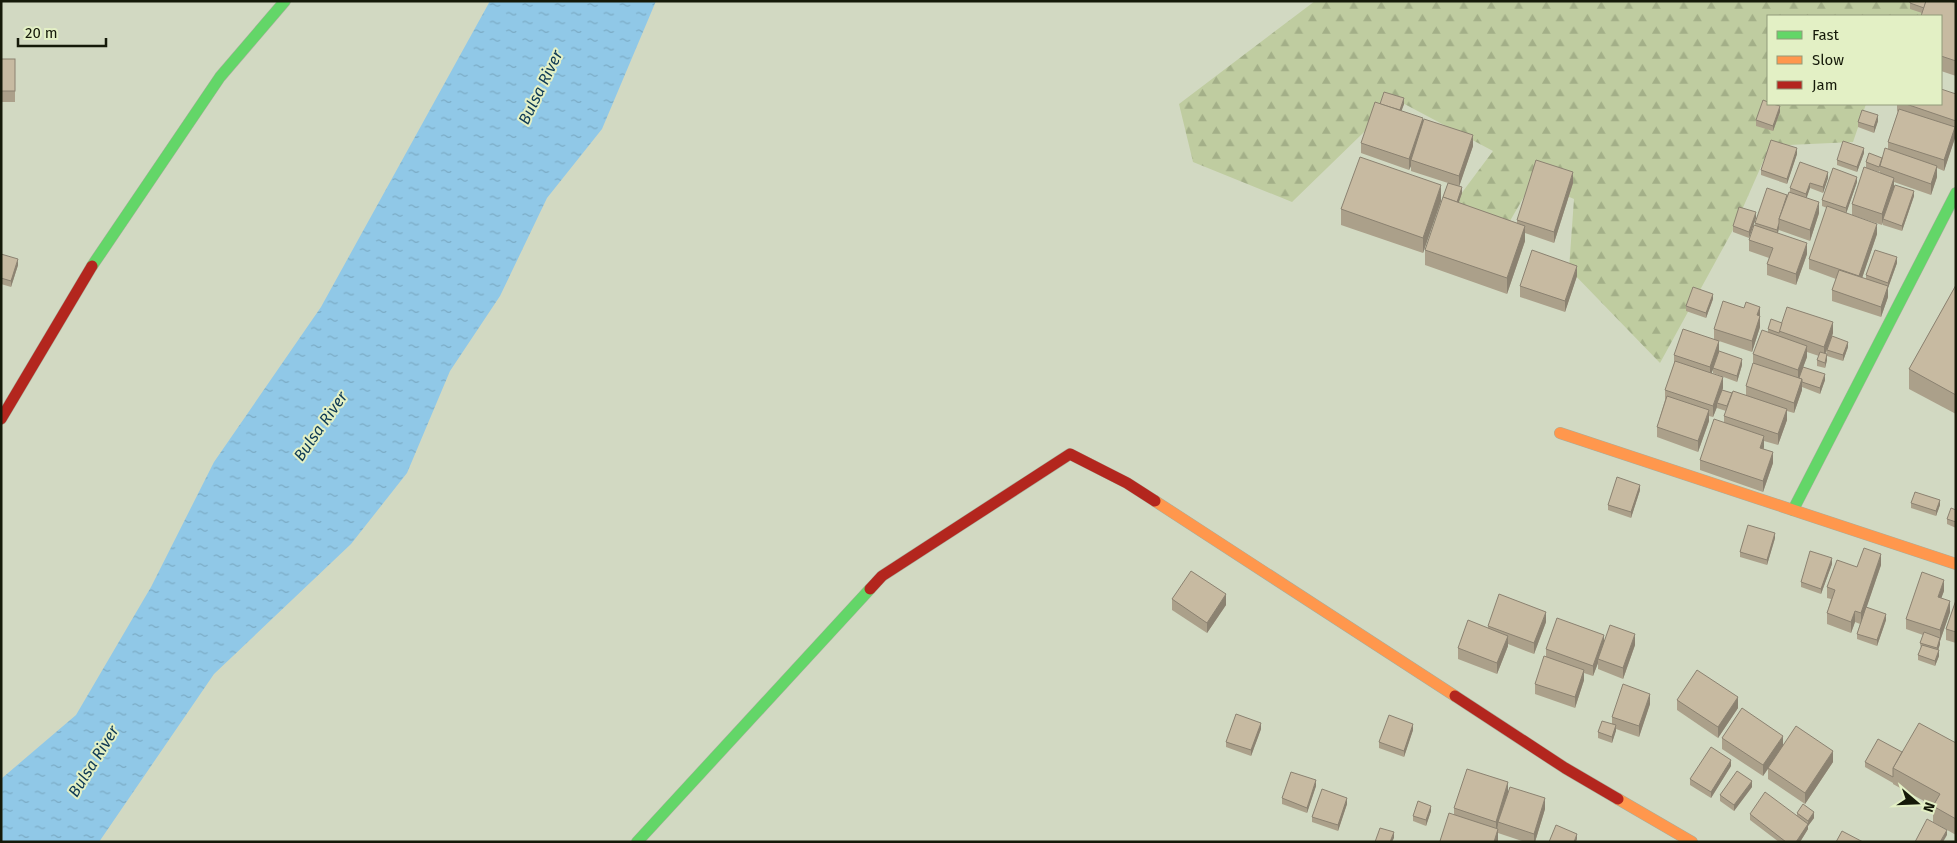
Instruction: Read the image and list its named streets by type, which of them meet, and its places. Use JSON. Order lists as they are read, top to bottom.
{
  "water": ["Bulsa River"],
  "legend": ["Fast", "Slow", "Jam"],
  "scale_bar": "20 m",
  "north": "right"
}
